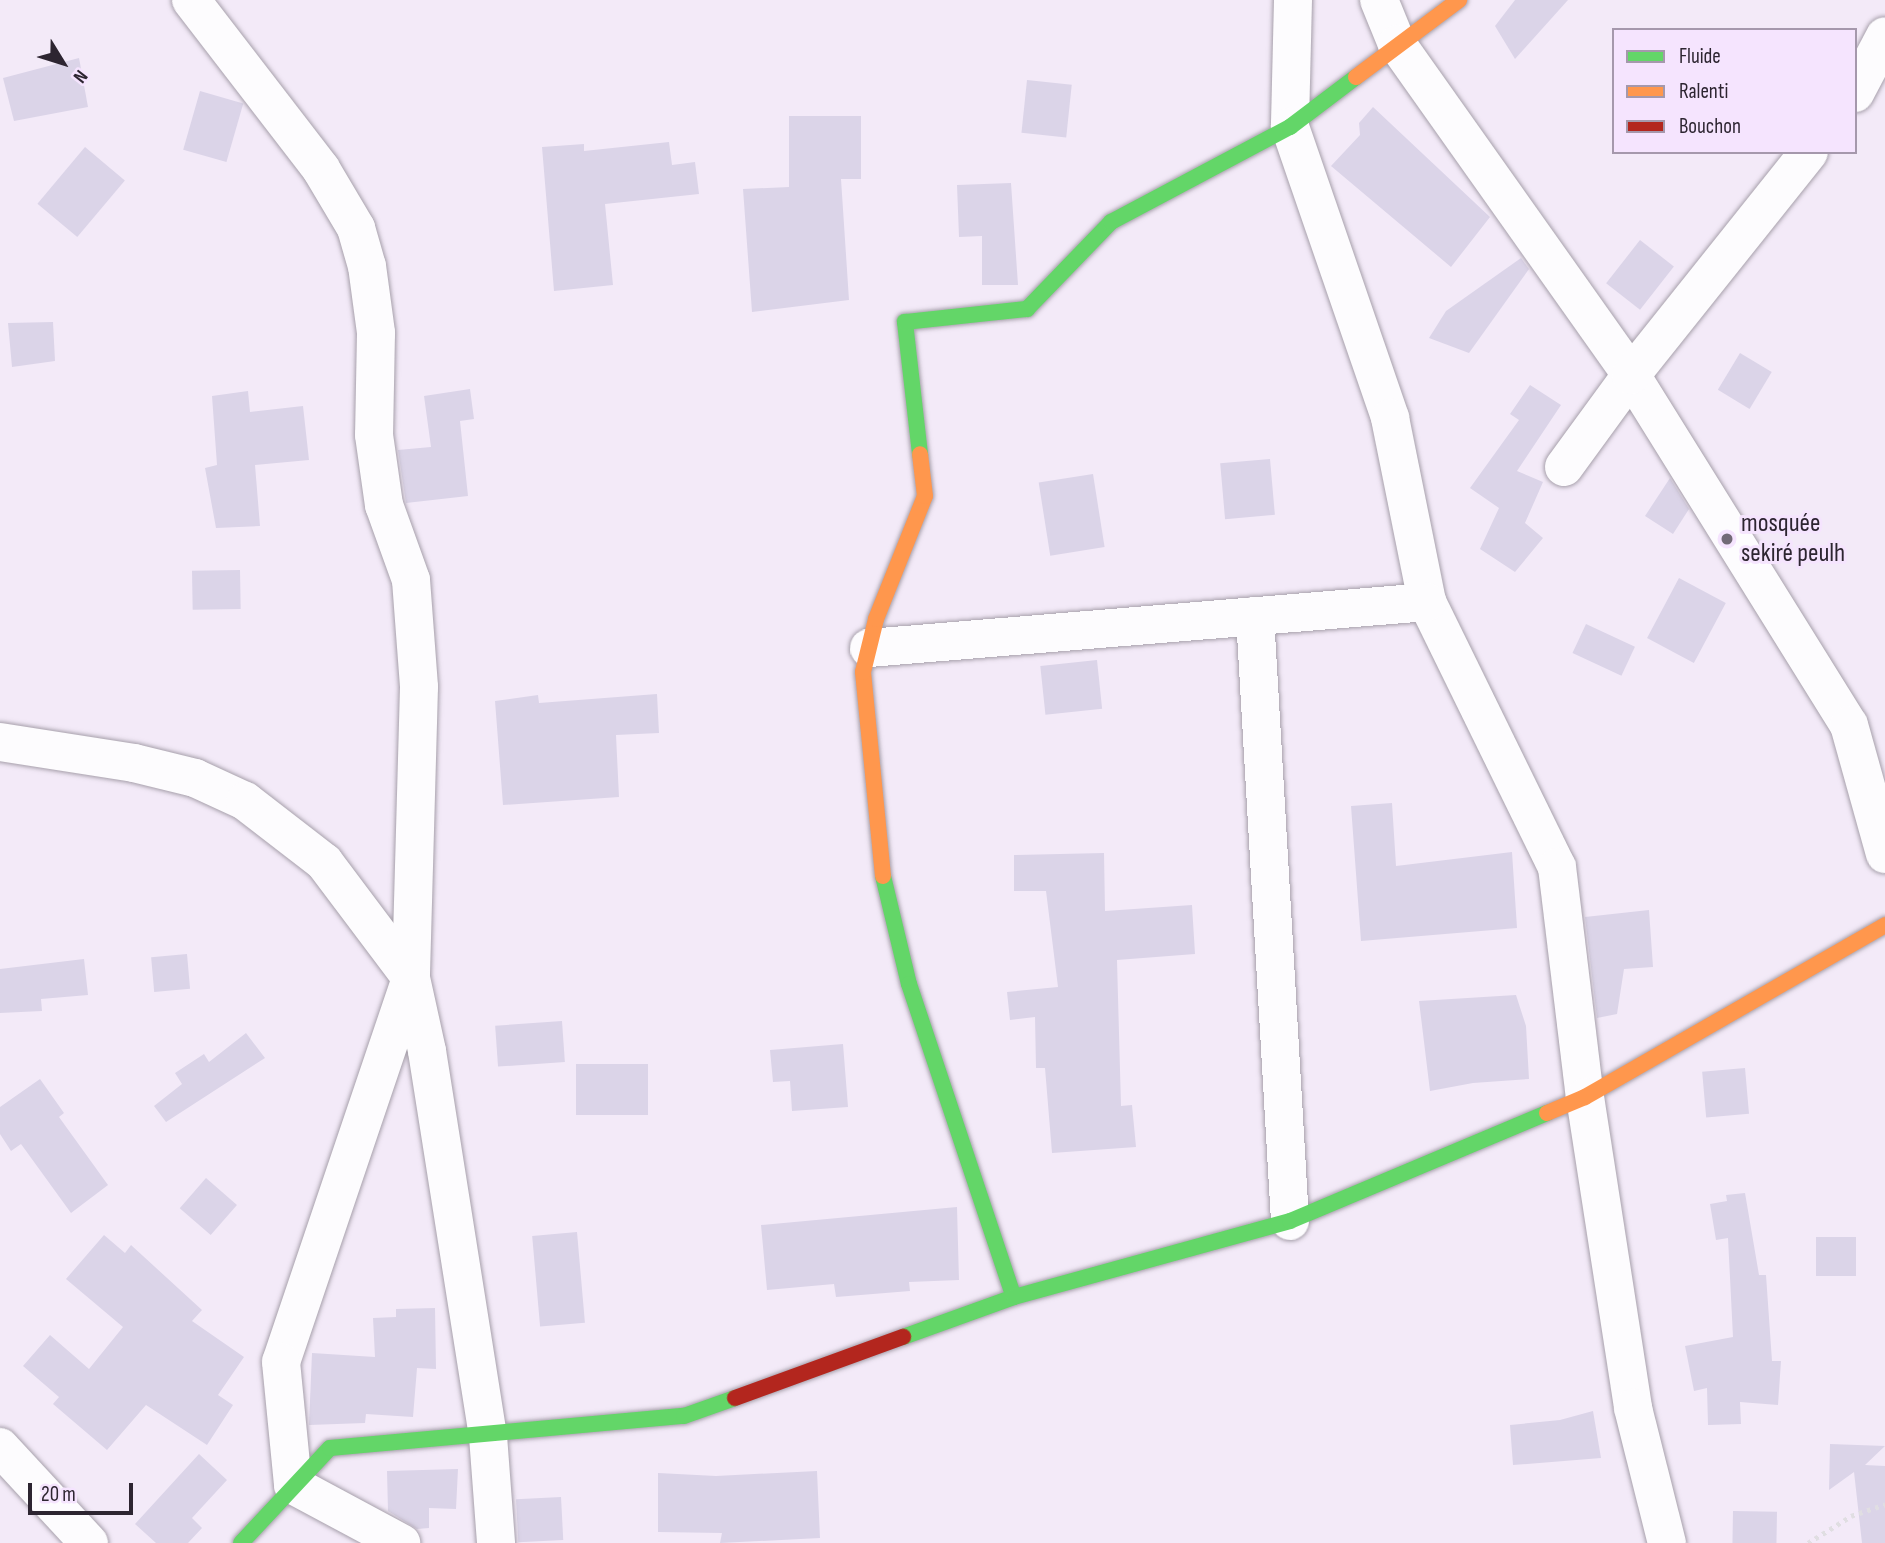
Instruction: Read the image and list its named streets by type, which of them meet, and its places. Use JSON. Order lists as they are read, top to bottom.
{
  "places": ["mosquée sekiré peulh"],
  "legend": ["Fluide", "Ralenti", "Bouchon"],
  "scale_bar": "20 m",
  "north": "bottom right"
}
